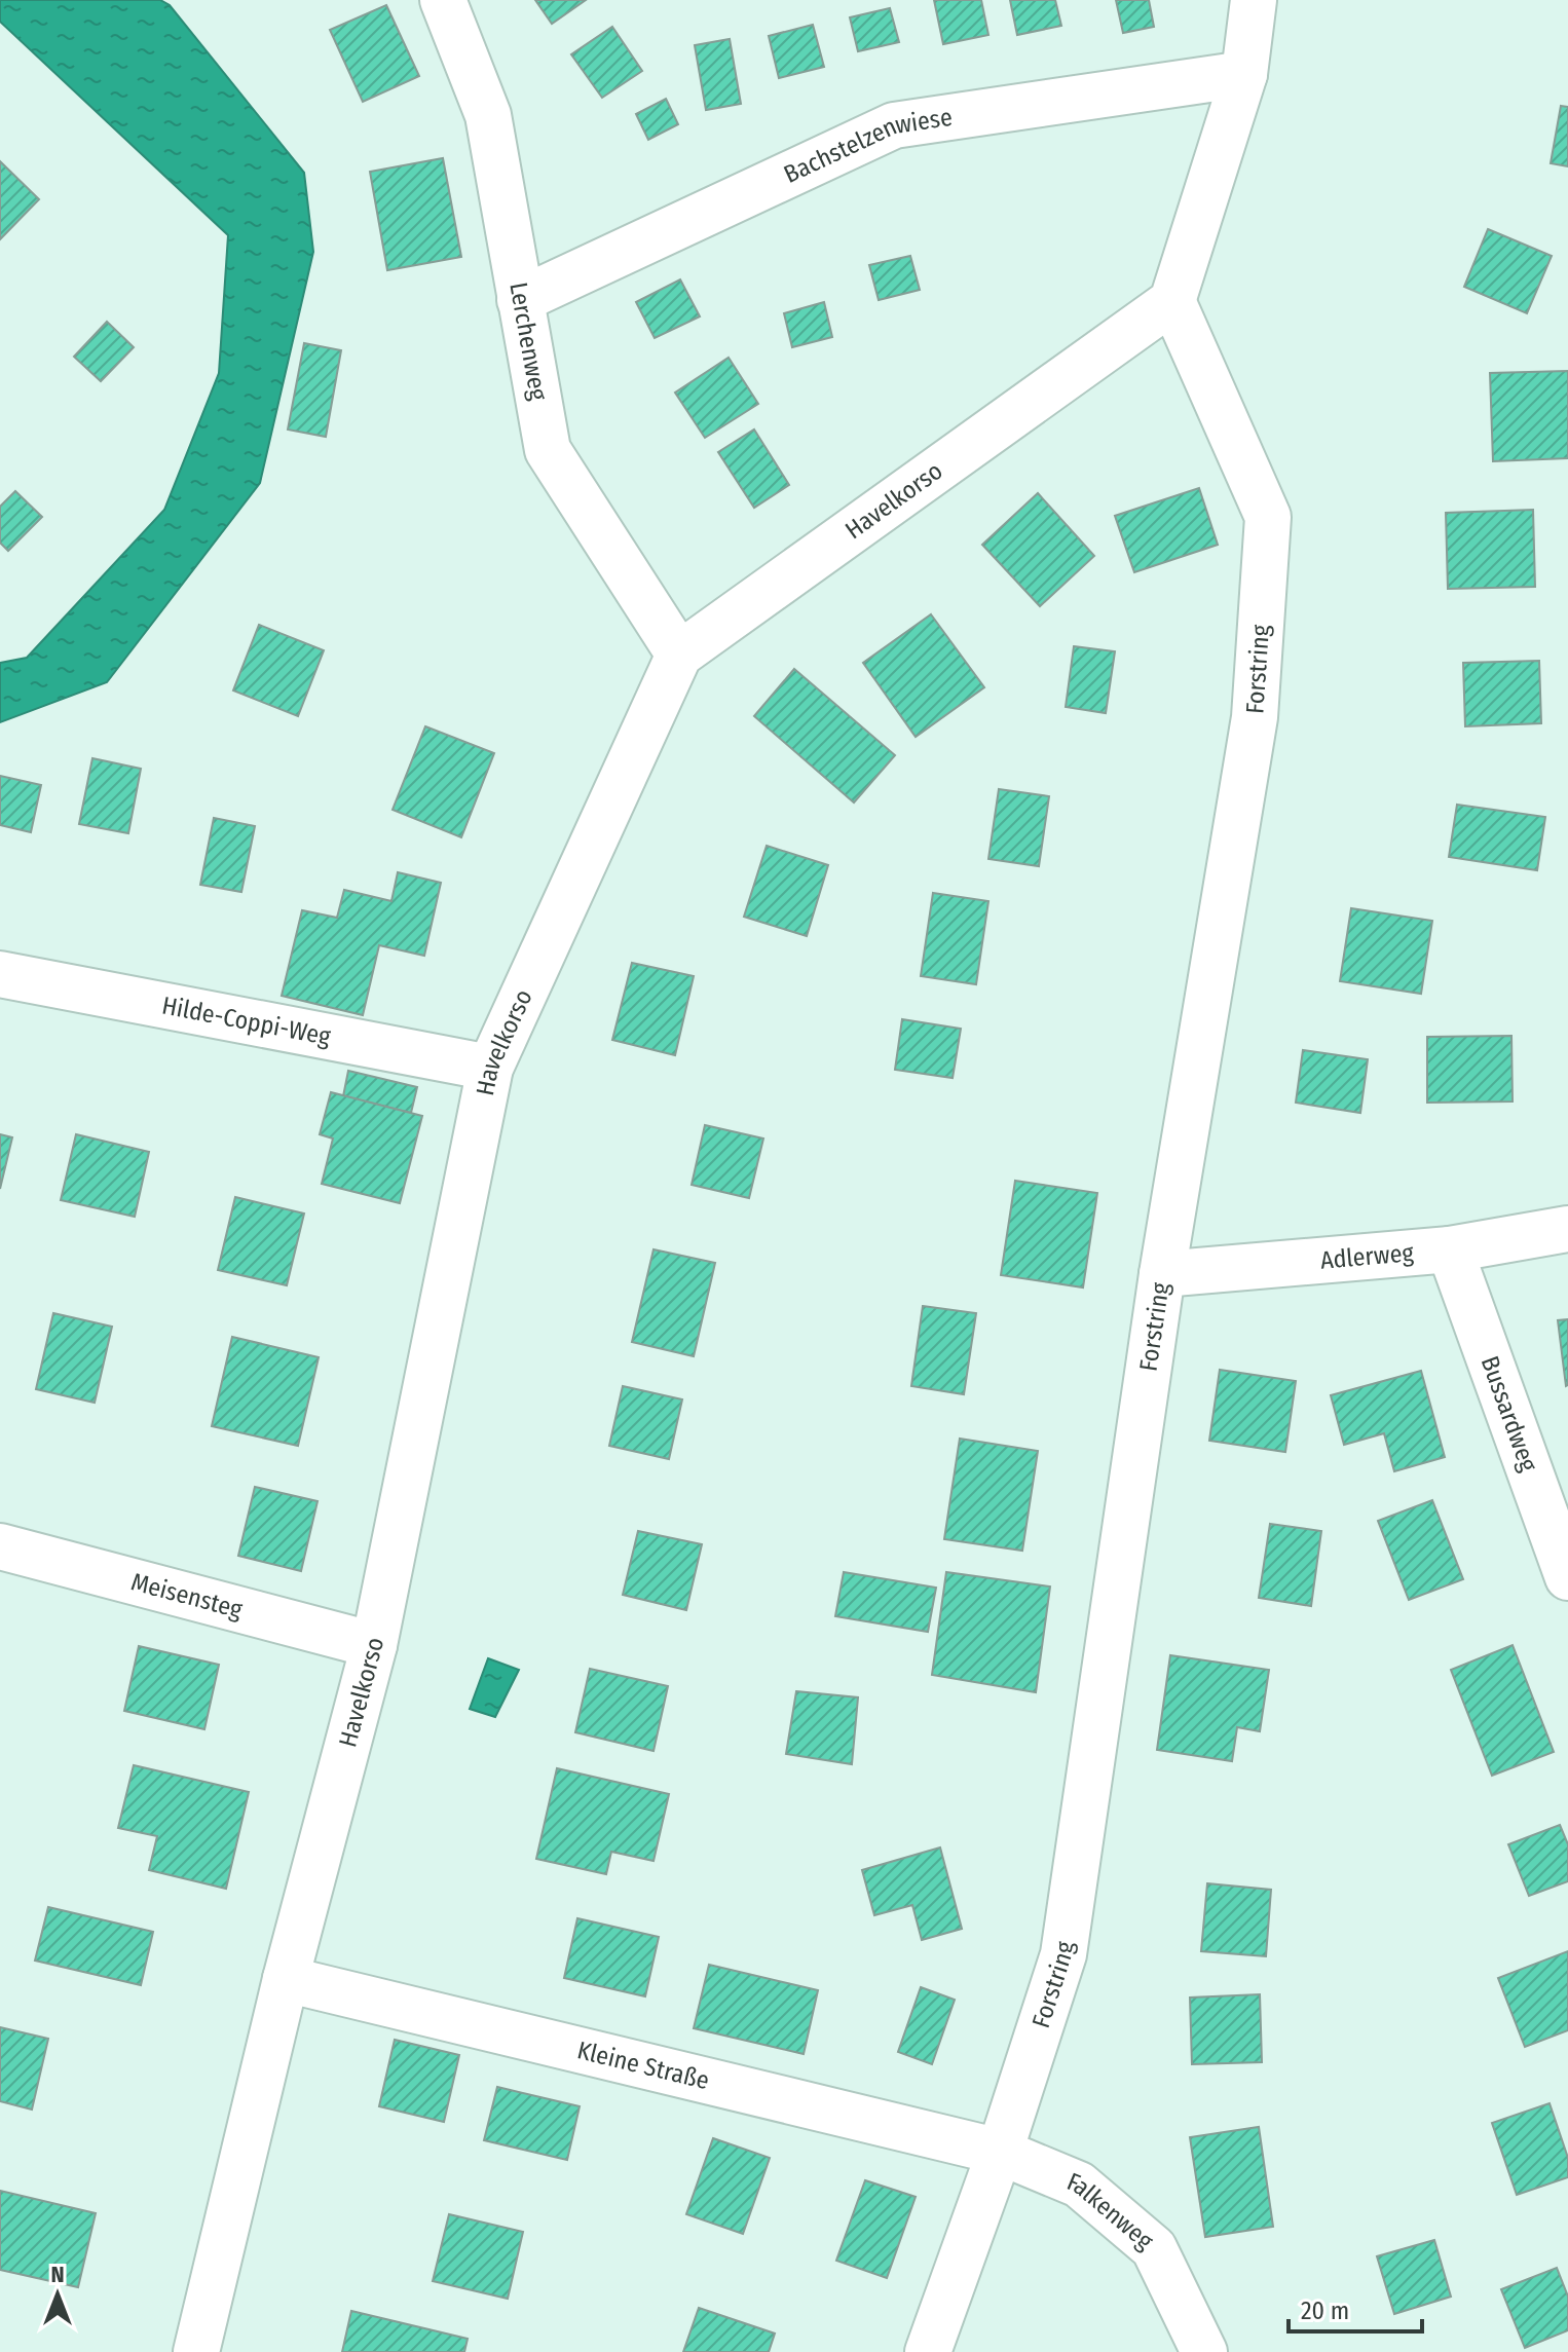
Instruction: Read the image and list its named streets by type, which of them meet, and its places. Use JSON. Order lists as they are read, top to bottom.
{
  "streets": {
    "street": [
      "Bachstelzenwiese",
      "Lerchenweg",
      "Havelkorso",
      "Forstring",
      "Hilde-Coppi-Weg",
      "Adlerweg",
      "Bussardweg",
      "Meisensteg",
      "Kleine Straße",
      "Falkenweg"
    ]
  },
  "crossings": [
    ["Bachstelzenwiese", "Lerchenweg"],
    ["Lerchenweg", "Havelkorso"],
    ["Havelkorso", "Forstring"],
    ["Havelkorso", "Hilde-Coppi-Weg"],
    ["Havelkorso", "Meisensteg"],
    ["Havelkorso", "Kleine Straße"],
    ["Forstring", "Adlerweg"],
    ["Forstring", "Kleine Straße"],
    ["Forstring", "Falkenweg"],
    ["Adlerweg", "Bussardweg"],
    ["Kleine Straße", "Falkenweg"]
  ],
  "scale_bar": "20 m",
  "north": "top"
}
